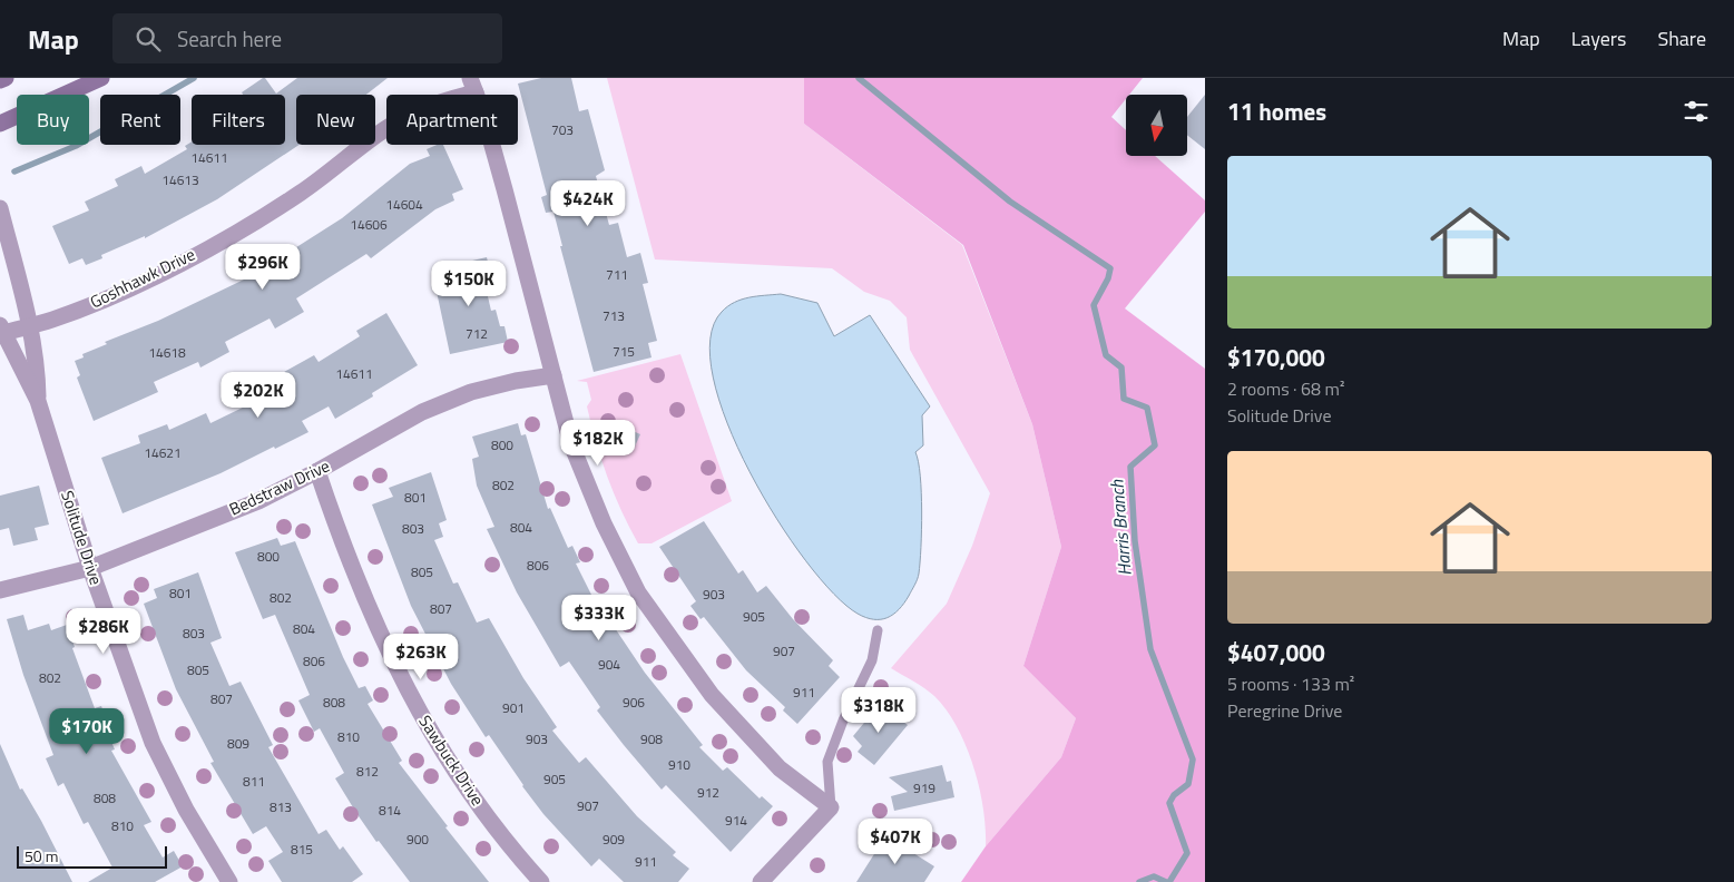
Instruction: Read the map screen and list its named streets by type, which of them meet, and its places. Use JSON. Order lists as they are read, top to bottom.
{
  "streets": {
    "street": [
      "Goshhawk Drive",
      "Bedstraw Drive",
      "Solitude Drive",
      "Sawbuck Drive"
    ]
  },
  "crossings": [
    ["Goshhawk Drive", "Solitude Drive"],
    ["Bedstraw Drive", "Solitude Drive"],
    ["Bedstraw Drive", "Sawbuck Drive"]
  ],
  "water": ["Harris Branch"],
  "house_numbers": [
    "703",
    "14611",
    "14613",
    "14604",
    "14606",
    "711",
    "713",
    "712",
    "715",
    "14618",
    "14611",
    "800",
    "14621",
    "802",
    "801",
    "804",
    "803",
    "800",
    "806",
    "805",
    "801",
    "903",
    "802",
    "807",
    "905",
    "804",
    "803",
    "907",
    "806",
    "904",
    "805",
    "802",
    "911",
    "807",
    "808",
    "906",
    "901",
    "810",
    "903",
    "908",
    "809",
    "910",
    "812",
    "905",
    "811",
    "919",
    "912",
    "808",
    "907",
    "813",
    "814",
    "914",
    "810",
    "900",
    "909",
    "815",
    "911"
  ],
  "scale_bar": "50 m",
  "north": "bottom",
  "page": {
    "header": "Map",
    "search": "Search here",
    "nav": ["Map", "Layers", "Share"],
    "heading": "11 homes",
    "chip": [
      "Buy",
      "Rent",
      "Filters",
      "New",
      "Apartment"
    ],
    "list": [
      {
        "name": "$170,000",
        "note": "2 rooms · 68 m² · Solitude Drive"
      },
      {
        "name": "$407,000",
        "note": "5 rooms · 133 m² · Peregrine Drive"
      }
    ],
    "price": [
      "$424K",
      "$296K",
      "$150K",
      "$202K",
      "$182K",
      "$333K",
      "$286K",
      "$263K",
      "$318K",
      "$170K",
      "$407K"
    ],
    "scale": "50 m"
  }
}
